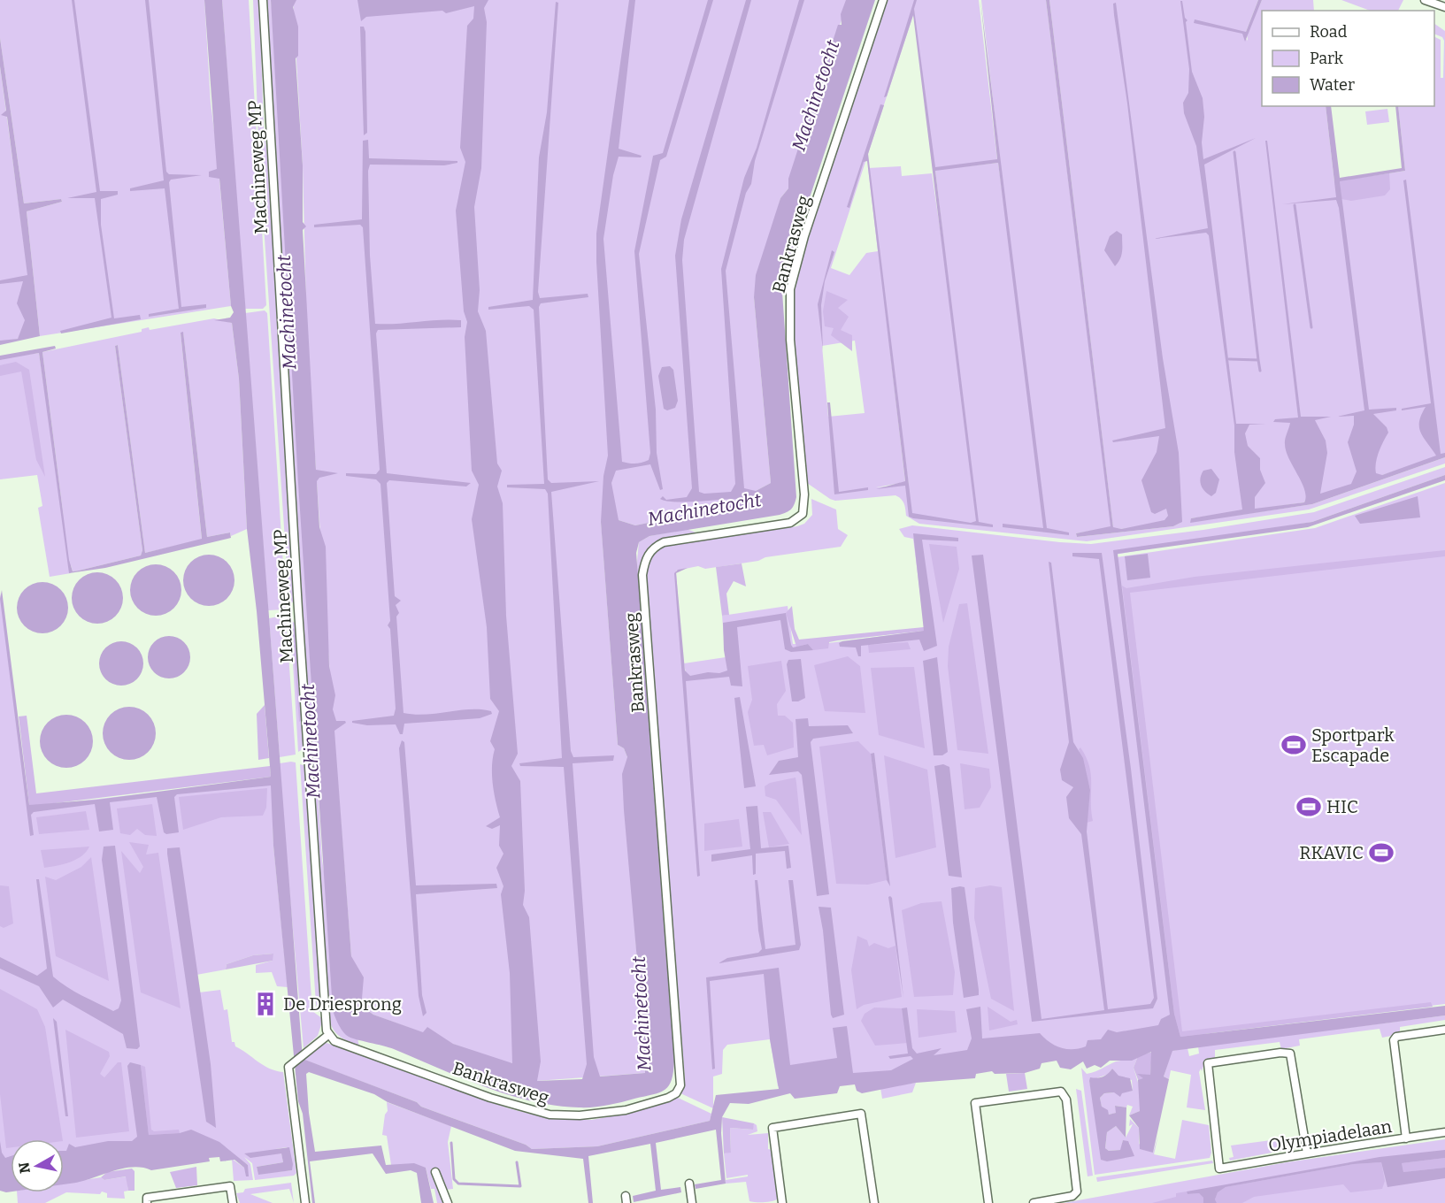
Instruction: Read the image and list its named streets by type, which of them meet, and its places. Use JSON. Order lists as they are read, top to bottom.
{
  "streets": {
    "street": ["Machineweg MP", "Bankrasweg", "Olympiadelaan"]
  },
  "crossings": [
    ["Machineweg MP", "Bankrasweg"]
  ],
  "water": ["Machinetocht"],
  "places": {
    "sports": ["Sportpark Escapade", "HIC", "RKAVIC"],
    "building": ["De Driesprong"]
  },
  "legend": ["Road", "Park", "Water"],
  "north": "left"
}
